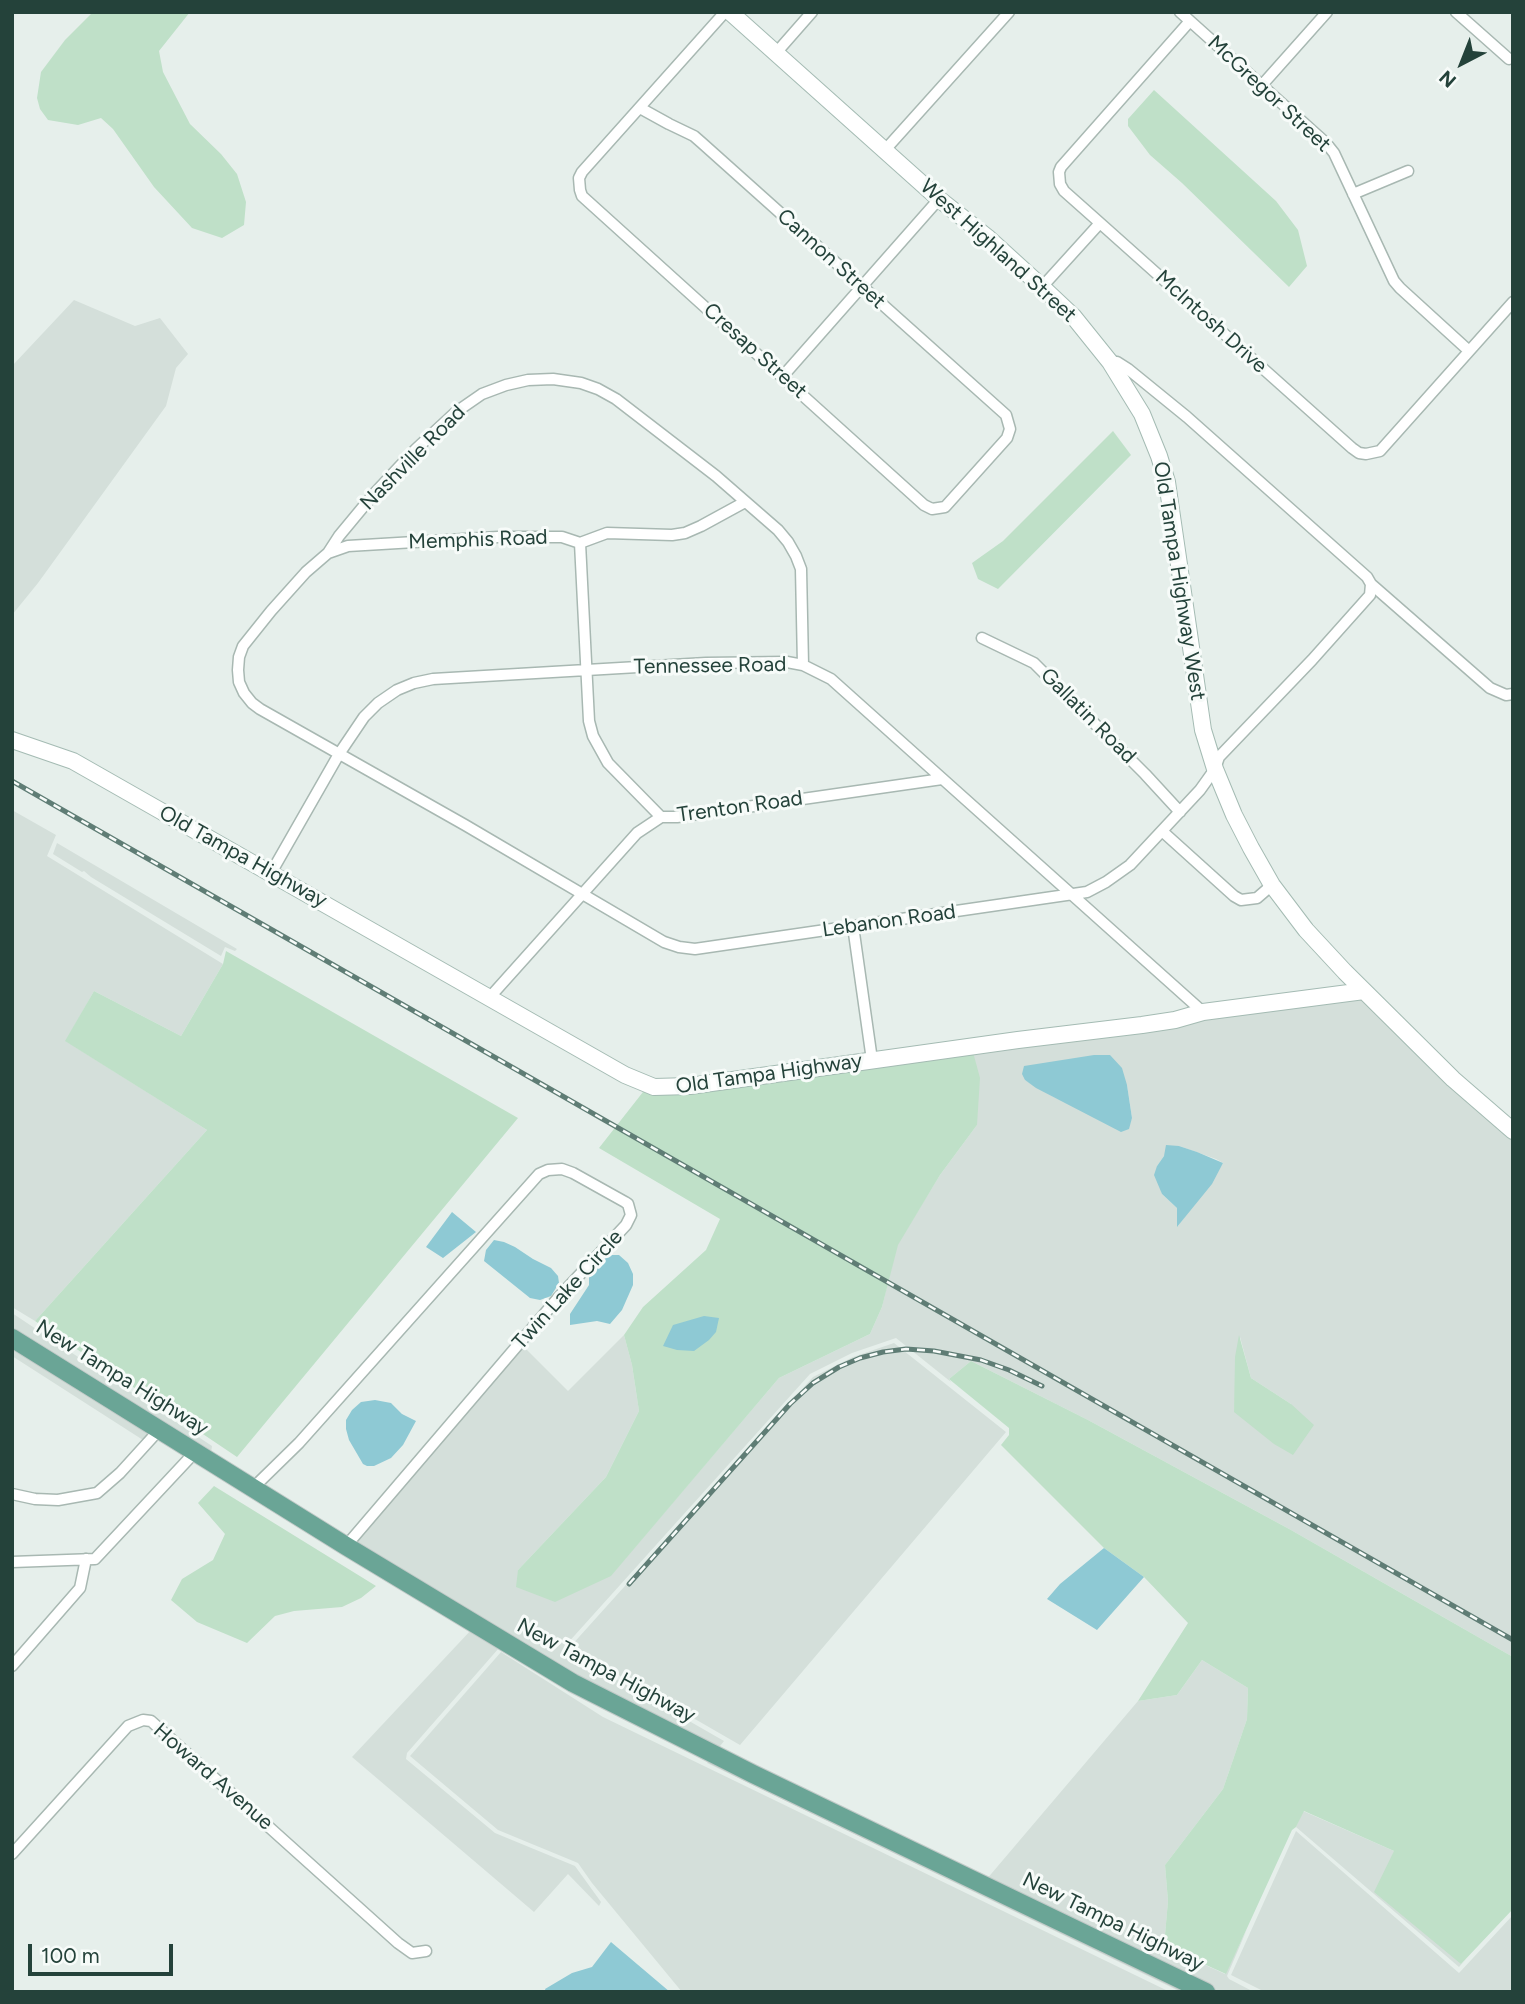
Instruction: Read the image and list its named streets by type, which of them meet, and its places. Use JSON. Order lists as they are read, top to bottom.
{
  "streets": {
    "main road": [
      "West Highland Street",
      "Old Tampa Highway West",
      "Old Tampa Highway",
      "New Tampa Highway"
    ],
    "street": [
      "McGregor Street",
      "Cannon Street",
      "McIntosh Drive",
      "Cresap Street",
      "Nashville Road",
      "Memphis Road",
      "Tennessee Road",
      "Gallatin Road",
      "Trenton Road",
      "Lebanon Road",
      "Twin Lake Circle",
      "Howard Avenue"
    ]
  },
  "crossings": [
    ["McGregor Street", "McIntosh Drive"],
    ["West Highland Street", "Old Tampa Highway West"],
    ["West Highland Street", "Lebanon Road"],
    ["Cannon Street", "Cresap Street"],
    ["Nashville Road", "Memphis Road"],
    ["Nashville Road", "Tennessee Road"],
    ["Nashville Road", "Lebanon Road"],
    ["Old Tampa Highway West", "Old Tampa Highway"],
    ["Old Tampa Highway West", "Lebanon Road"],
    ["Tennessee Road", "Trenton Road"],
    ["Tennessee Road", "Old Tampa Highway"],
    ["Tennessee Road", "Lebanon Road"],
    ["Gallatin Road", "Lebanon Road"],
    ["Trenton Road", "Old Tampa Highway"],
    ["Trenton Road", "Lebanon Road"],
    ["Twin Lake Circle", "New Tampa Highway"]
  ],
  "scale_bar": "100 m",
  "north": "bottom left"
}
